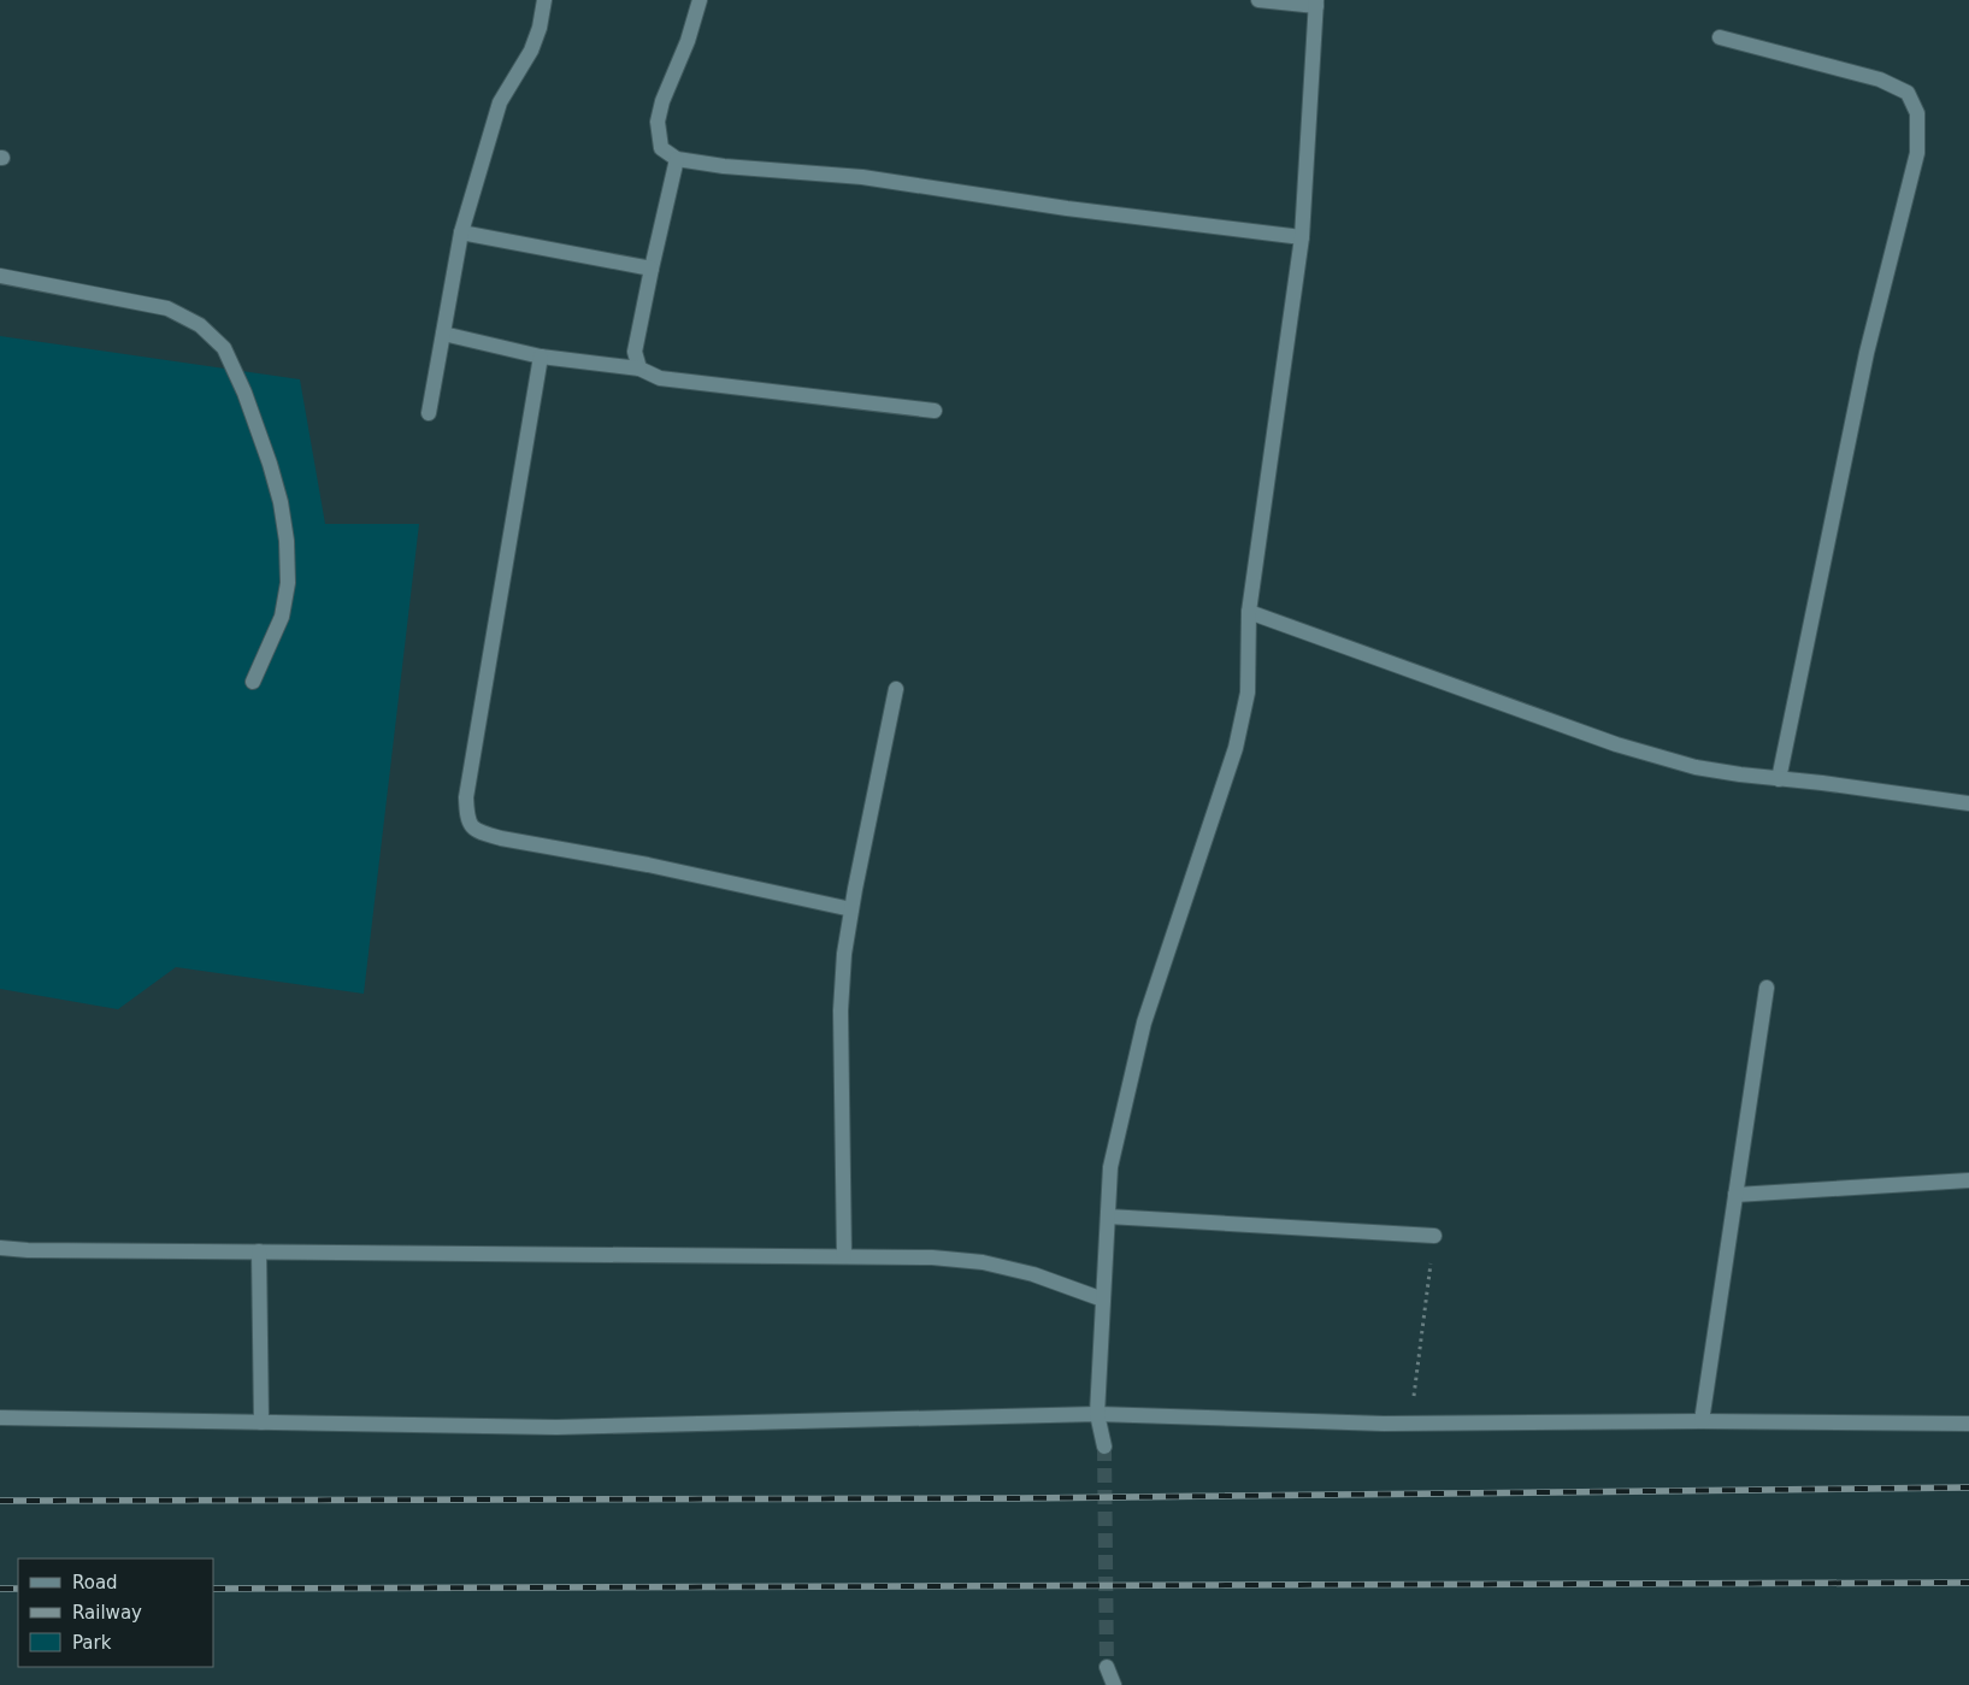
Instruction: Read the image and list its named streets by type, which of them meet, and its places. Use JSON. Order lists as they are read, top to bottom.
{
  "legend": ["Road", "Railway", "Park"]
}
